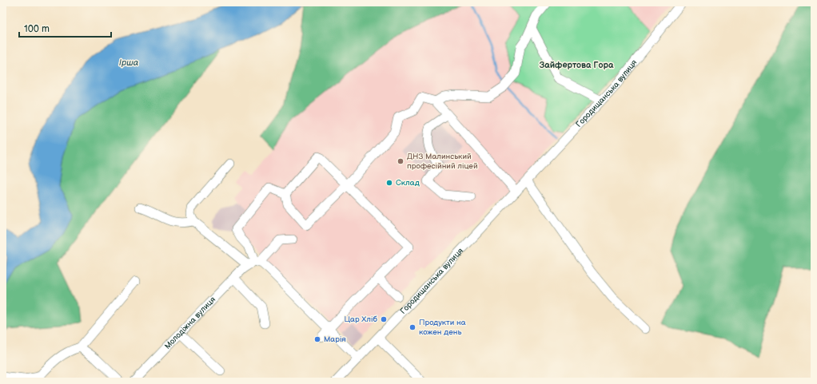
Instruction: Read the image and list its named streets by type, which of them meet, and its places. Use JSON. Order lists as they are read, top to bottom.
{
  "streets": {
    "street": ["Городищанська вулиця", "Молодіжна вулиця"]
  },
  "districts": ["Зайфертова Гора"],
  "water": ["Ірша"],
  "places": [
    "ДНЗ Малинський професійний ліцей",
    "Склад",
    "Цар Хліб",
    "Продукти на кожен день",
    "Марія"
  ],
  "scale_bar": "100 m"
}
